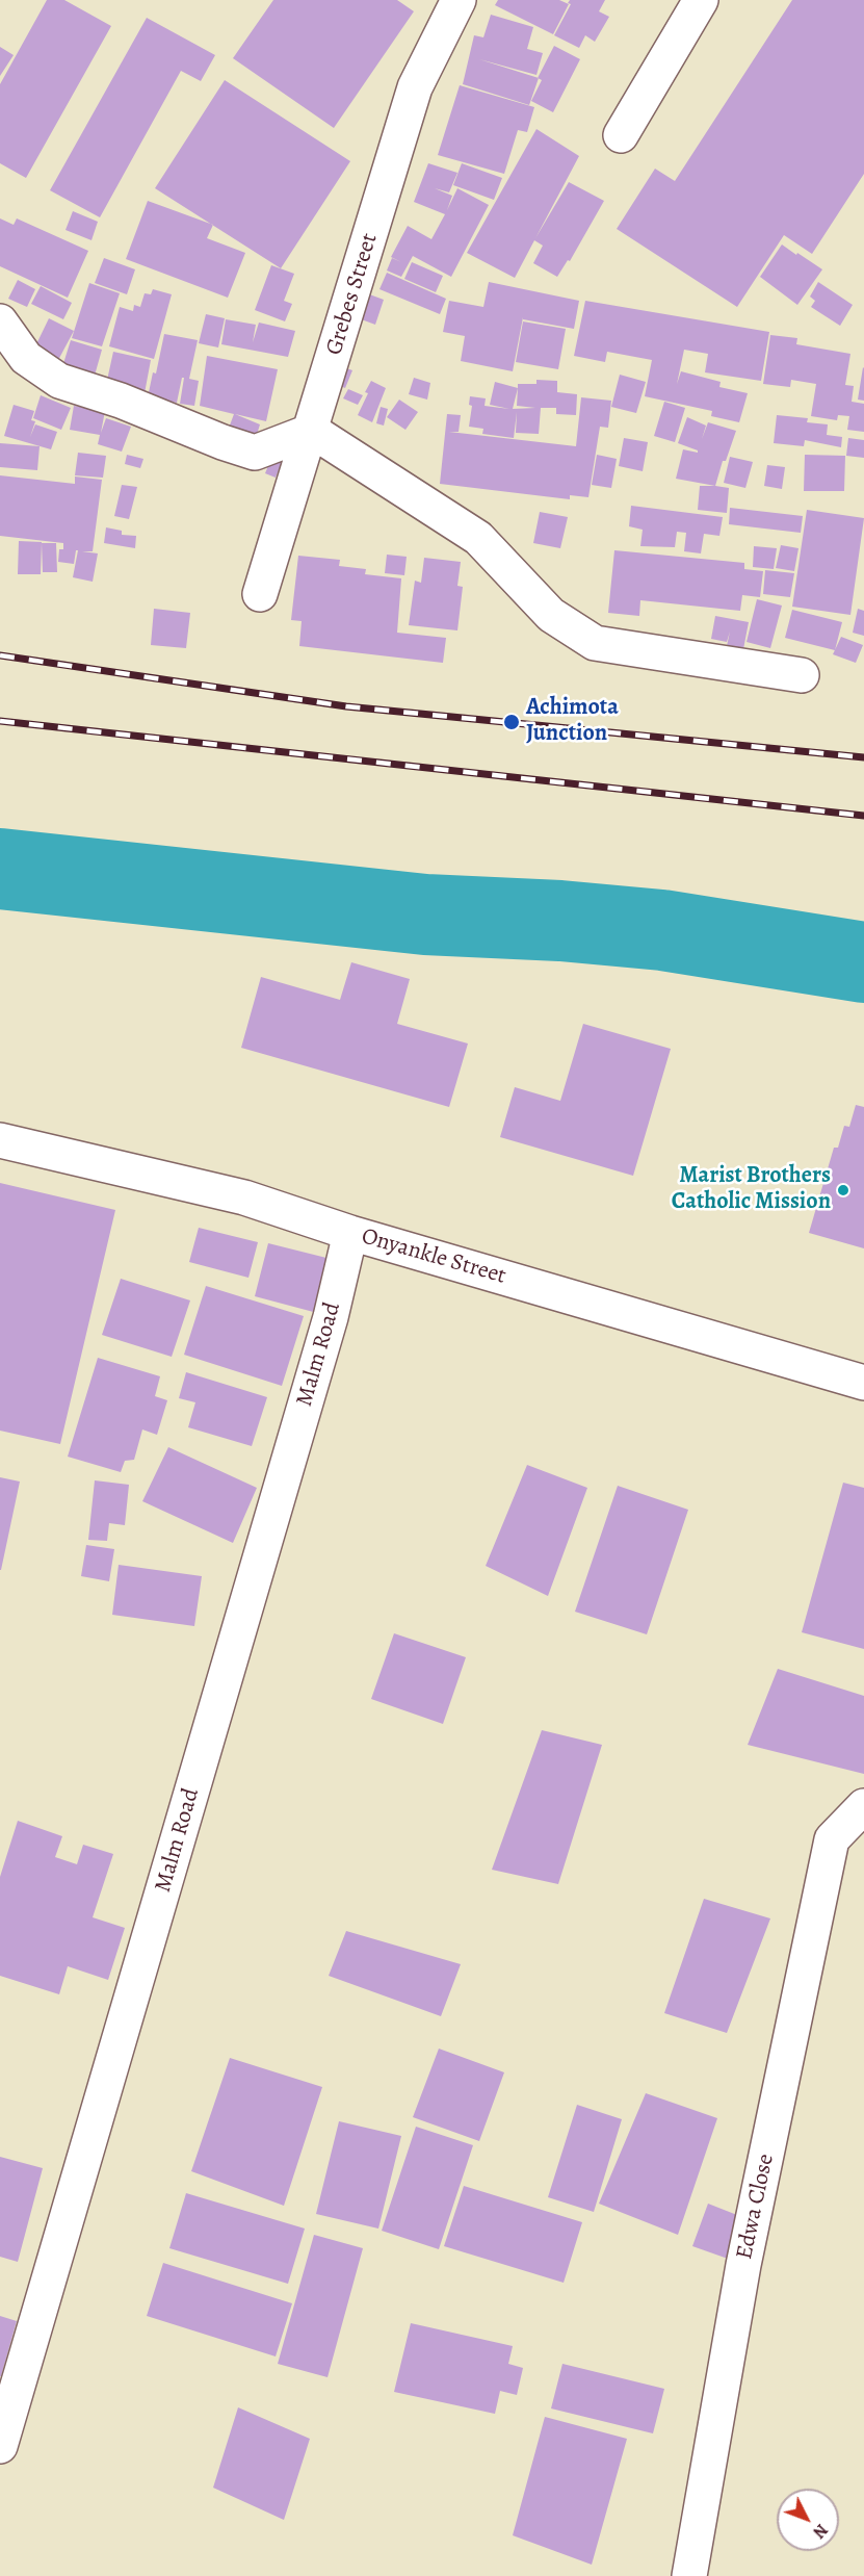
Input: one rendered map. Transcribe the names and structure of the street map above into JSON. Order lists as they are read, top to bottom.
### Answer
{
  "streets": {
    "street": [
      "Grebes Street",
      "Onyankle Street",
      "Malm Road",
      "Edwa Close"
    ]
  },
  "crossings": [
    ["Onyankle Street", "Malm Road"]
  ],
  "places": ["Achimota Junction", "Marist Brothers Catholic Mission"],
  "north": "bottom right"
}
